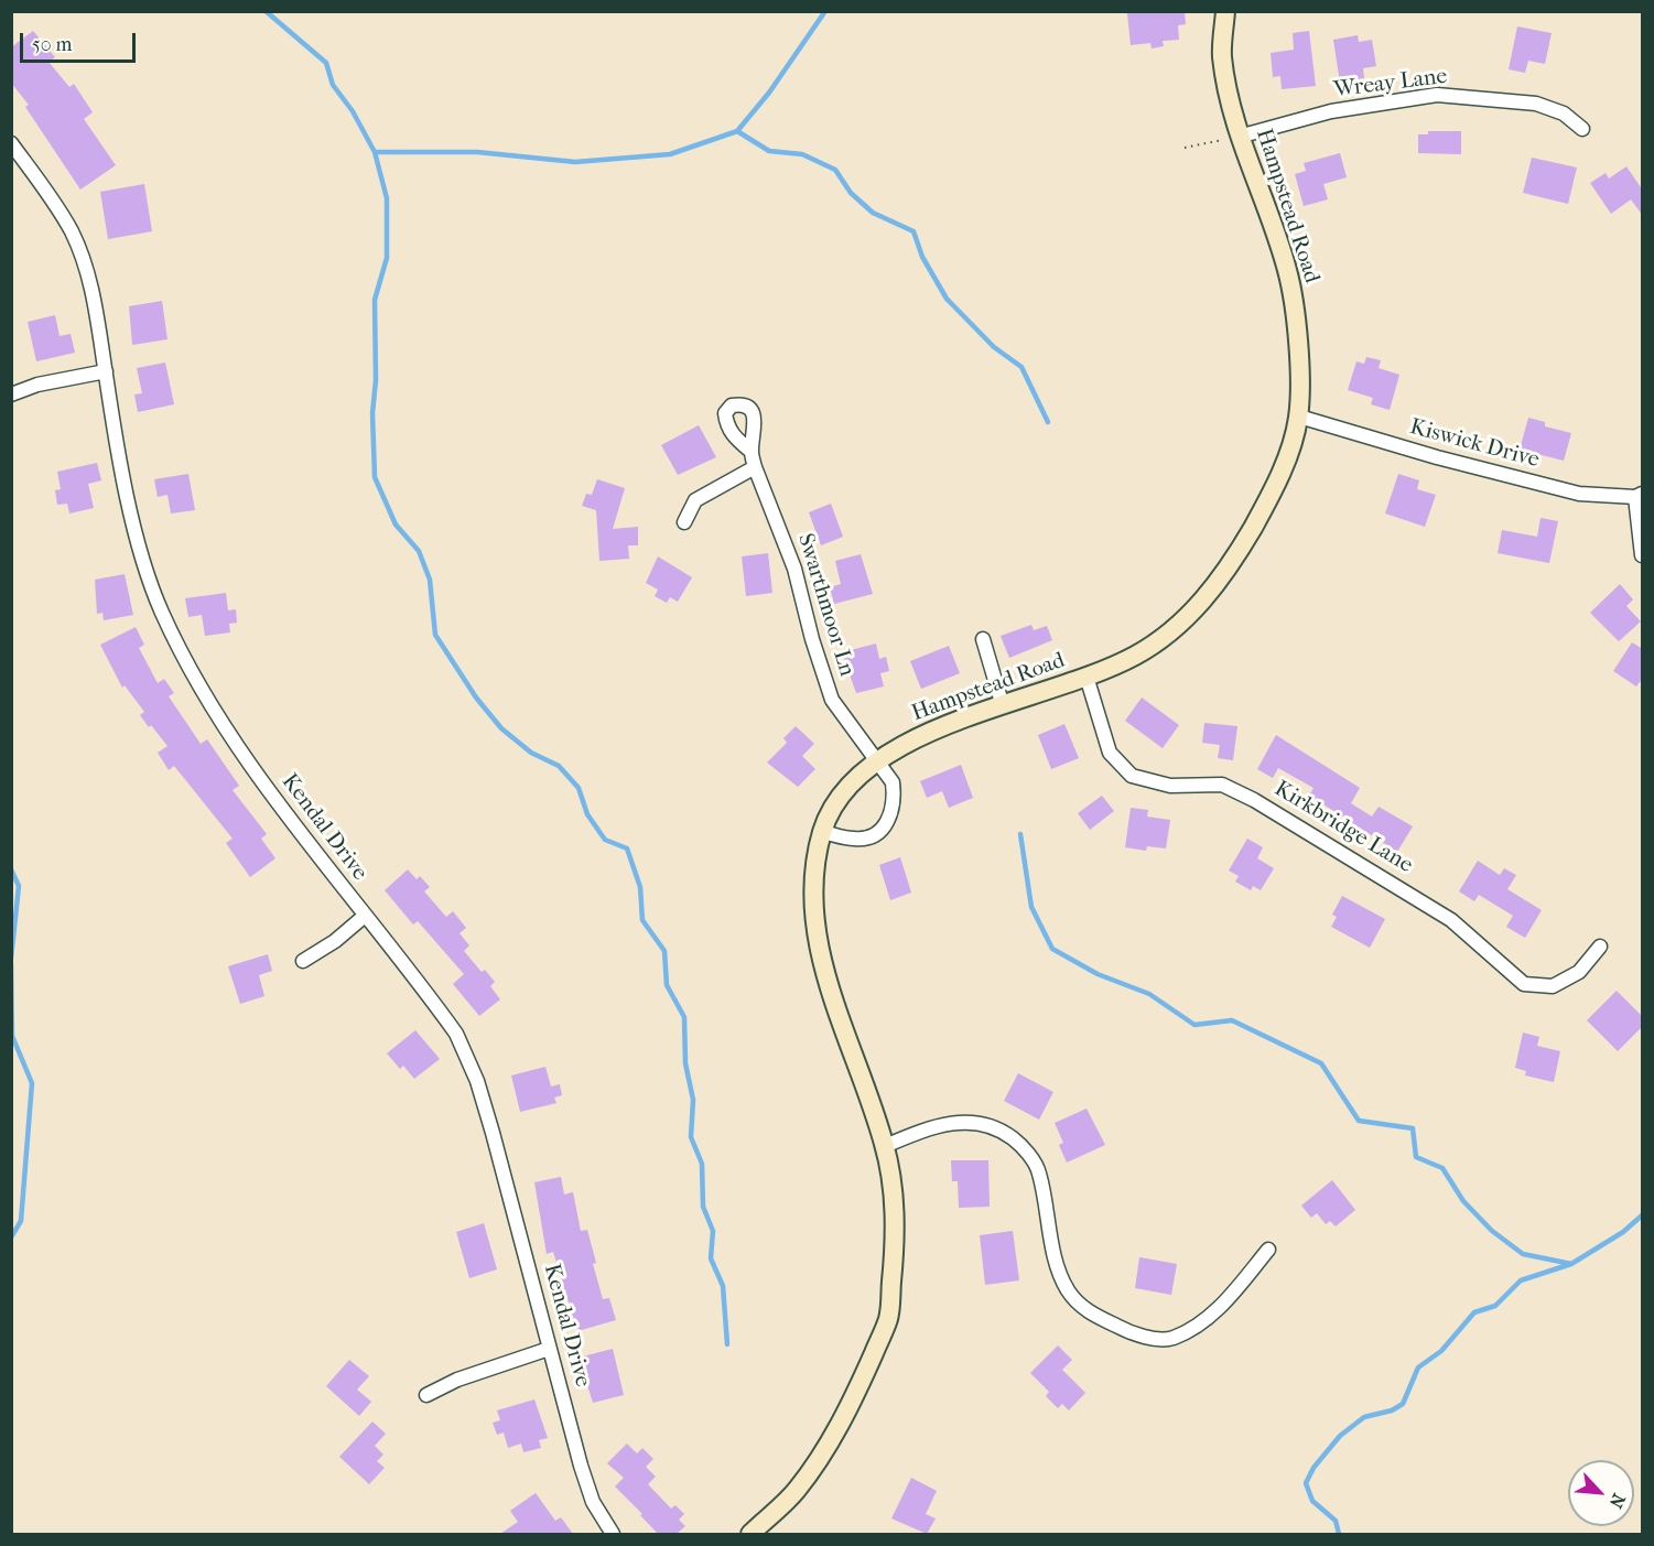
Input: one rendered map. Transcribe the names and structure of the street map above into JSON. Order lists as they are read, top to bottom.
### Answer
{
  "streets": {
    "street": [
      "Wreay Lane",
      "Hampstead Road",
      "Kiswick Drive",
      "Swarthmoor Ln",
      "Kendal Drive",
      "Kirkbridge Lane"
    ]
  },
  "crossings": [
    ["Wreay Lane", "Hampstead Road"],
    ["Hampstead Road", "Kiswick Drive"],
    ["Hampstead Road", "Swarthmoor Ln"],
    ["Hampstead Road", "Kirkbridge Lane"]
  ],
  "scale_bar": "50 m",
  "north": "bottom right"
}
